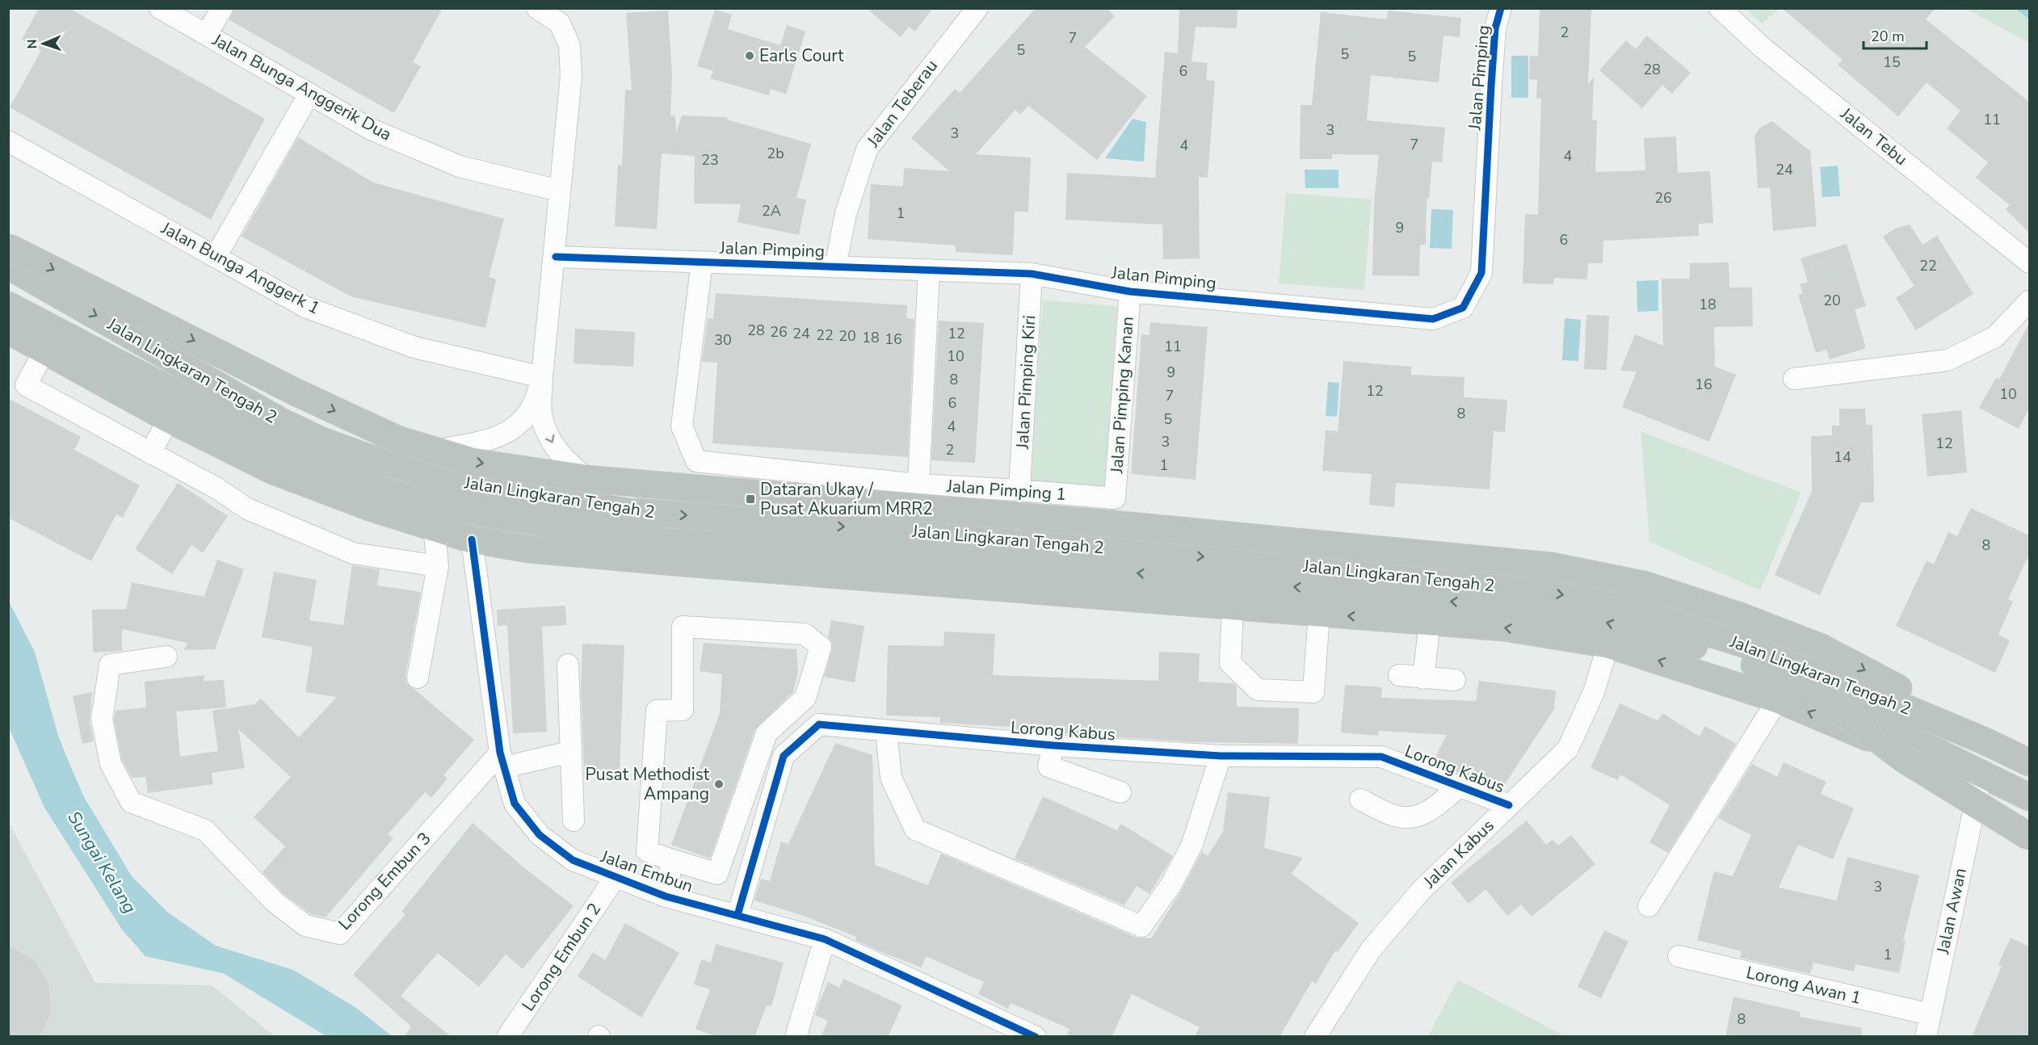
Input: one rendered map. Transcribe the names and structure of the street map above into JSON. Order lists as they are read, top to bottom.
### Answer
{
  "streets": {
    "highway": ["Jalan Lingkaran Tengah 2"],
    "street": [
      "Jalan Pimping",
      "Jalan Bunga Anggerik Dua",
      "Jalan Teberau",
      "Jalan Tebu",
      "Jalan Bunga Anggerk 1",
      "Jalan Pimping Kiri",
      "Jalan Pimping Kanan",
      "Jalan Pimping 1",
      "Lorong Kabus",
      "Jalan Kabus",
      "Jalan Embun",
      "Lorong Embun 3",
      "Jalan Awan",
      "Lorong Embun 2",
      "Lorong Awan 1"
    ]
  },
  "crossings": [
    ["Jalan Pimping", "Jalan Teberau"],
    ["Jalan Pimping", "Jalan Pimping Kiri"],
    ["Jalan Pimping", "Jalan Pimping Kanan"],
    ["Jalan Pimping", "Jalan Pimping 1"],
    ["Jalan Pimping Kiri", "Jalan Pimping 1"],
    ["Jalan Pimping Kanan", "Jalan Pimping 1"],
    ["Lorong Kabus", "Jalan Kabus"],
    ["Lorong Kabus", "Jalan Embun"],
    ["Jalan Embun", "Lorong Embun 3"],
    ["Jalan Embun", "Lorong Embun 2"],
    ["Jalan Awan", "Lorong Awan 1"]
  ],
  "water": ["Sungai Kelang"],
  "places": {
    "other": ["Earls Court", "Pusat Methodist Ampang"],
    "transit": ["Dataran Ukay / Pusat Akuarium MRR2"]
  },
  "house_numbers": [
    "2",
    "7",
    "5",
    "5",
    "5",
    "15",
    "28",
    "6",
    "11",
    "3",
    "3",
    "7",
    "4",
    "2b",
    "4",
    "23",
    "24",
    "26",
    "2A",
    "1",
    "9",
    "6",
    "22",
    "20",
    "18",
    "28",
    "26",
    "24",
    "12",
    "22",
    "20",
    "18",
    "16",
    "30",
    "11",
    "10",
    "9",
    "8",
    "16",
    "12",
    "10",
    "7",
    "6",
    "8",
    "5",
    "4",
    "3",
    "12",
    "2",
    "14",
    "1",
    "8",
    "3",
    "1",
    "8"
  ],
  "scale_bar": "20 m",
  "north": "left"
}
